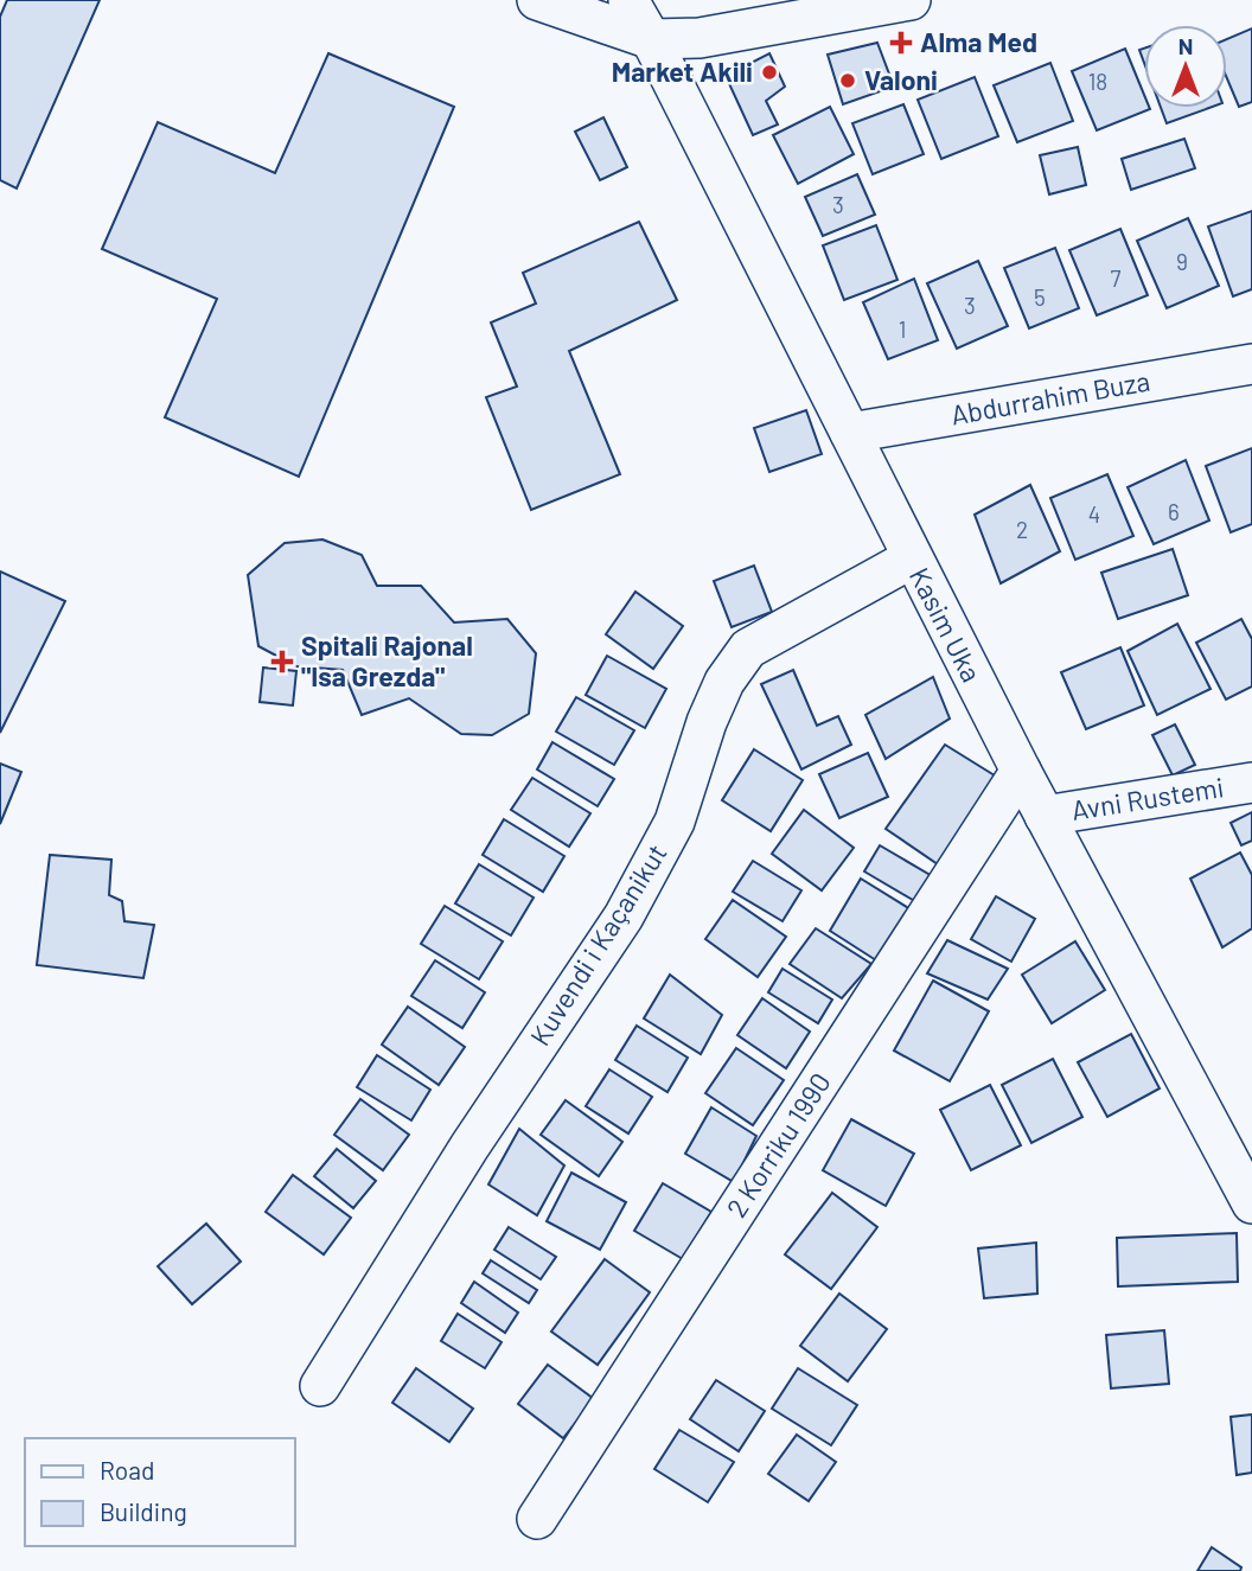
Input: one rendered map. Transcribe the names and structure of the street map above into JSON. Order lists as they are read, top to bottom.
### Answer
{
  "streets": {
    "street": [
      "Abdurrahim Buza",
      "Kasim Uka",
      "Avni Rustemi",
      "Kuvendi i Kaçanikut",
      "2 Korriku 1990"
    ]
  },
  "crossings": [
    ["Abdurrahim Buza", "Kasim Uka"],
    ["Kasim Uka", "Avni Rustemi"],
    ["Kasim Uka", "Kuvendi i Kaçanikut"],
    ["Kasim Uka", "2 Korriku 1990"]
  ],
  "places": {
    "health": ["Alma Med", "Spitali Rajonal \"Isa Grezda\""],
    "other": ["Market Akili", "Valoni"]
  },
  "house_numbers": [
    "18",
    "3",
    "9",
    "7",
    "5",
    "3",
    "1",
    "6",
    "4",
    "2"
  ],
  "legend": ["Road", "Building"],
  "north": "top"
}
